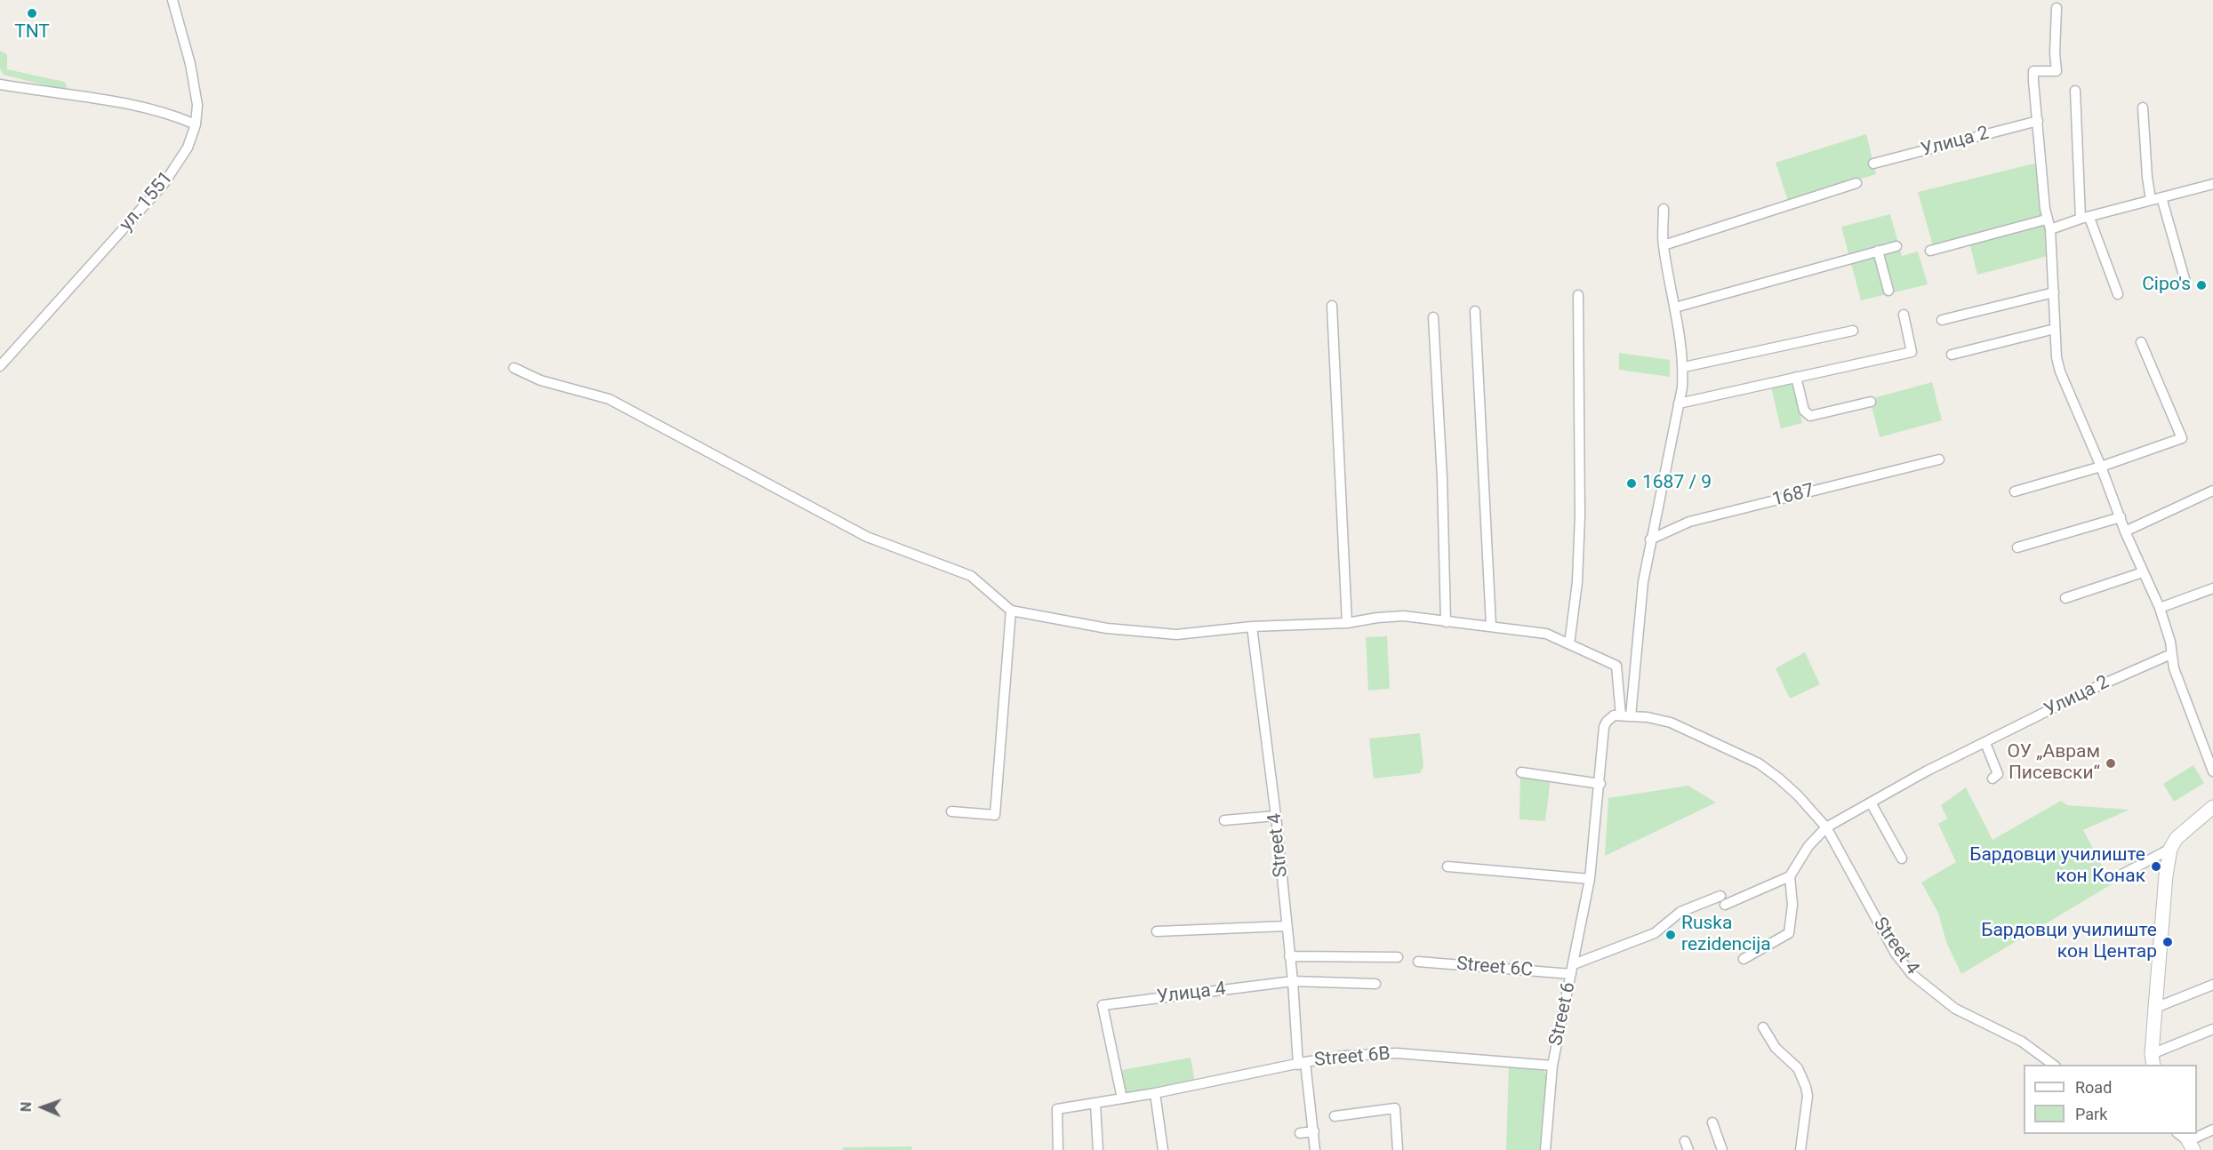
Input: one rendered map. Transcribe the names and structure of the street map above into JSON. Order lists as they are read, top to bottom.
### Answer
{
  "streets": {
    "street": [
      "Улица 2",
      "ул. 1551",
      "1687",
      "Street 4",
      "Street 6C",
      "Улица 4",
      "Street 6",
      "Street 6B"
    ]
  },
  "crossings": [
    ["Улица 2", "Street 4"],
    ["Street 4", "Улица 4"],
    ["Street 4", "Street 6"],
    ["Street 4", "Street 6B"],
    ["Street 6C", "Street 6"],
    ["Улица 4", "Street 6B"],
    ["Street 6", "Street 6B"]
  ],
  "places": [
    "TNT",
    "Cipo's",
    "1687 / 9",
    "ОУ „Аврам Писевски“",
    "Бардовци училиште кон Конак",
    "Ruska rezidencija",
    "Бардовци училиште кон Центар"
  ],
  "legend": ["Road", "Park"],
  "north": "left"
}
